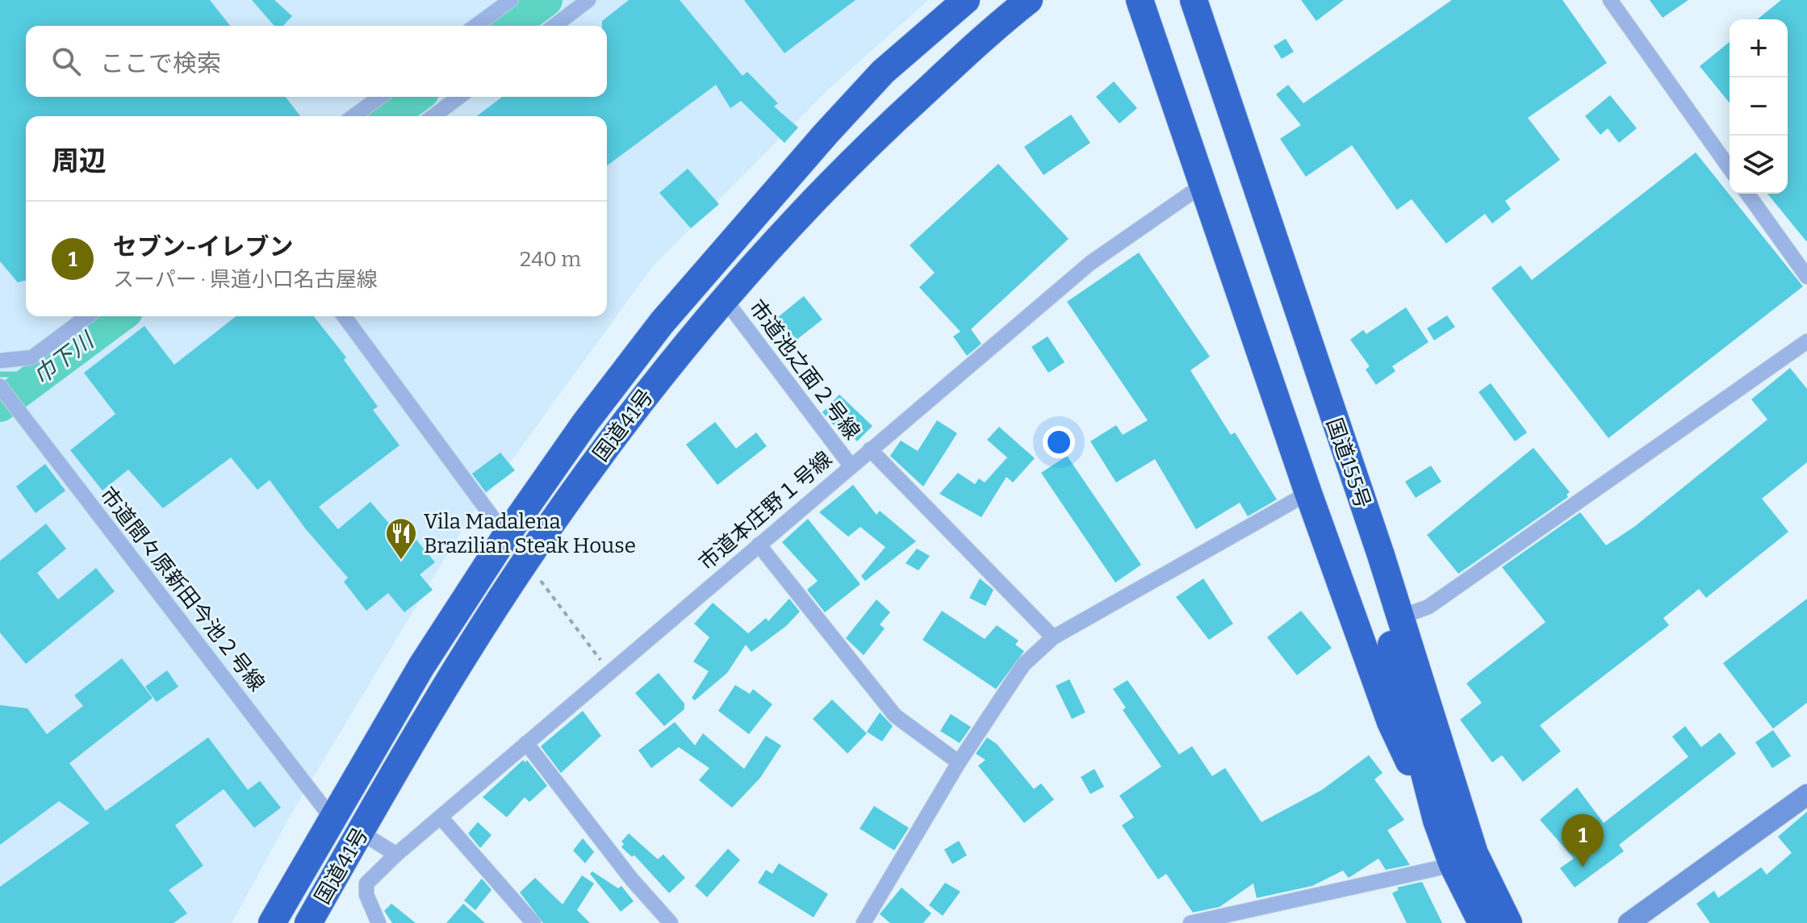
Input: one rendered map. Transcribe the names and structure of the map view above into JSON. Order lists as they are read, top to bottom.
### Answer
{
  "streets": {
    "highway": ["国道41号", "国道155号"],
    "street": ["市道池之面２号線", "市道本庄野１号線", "市道間々原新田今池２号線"]
  },
  "crossings": [
    ["市道池之面２号線", "国道41号"],
    ["市道池之面２号線", "市道本庄野１号線"],
    ["国道41号", "市道間々原新田今池２号線"]
  ],
  "water": ["巾下川"],
  "places": {
    "restaurant": ["Vila Madalena Brazilian Steak House"]
  },
  "page": {
    "map_buttons": ["+", "−"],
    "search": "ここで検索",
    "heading": "周辺",
    "list": [
      {
        "mark": "1",
        "name": "セブン-イレブン",
        "note": "スーパー · 県道小口名古屋線",
        "value": "240 m"
      }
    ],
    "pins": "1"
  }
}
